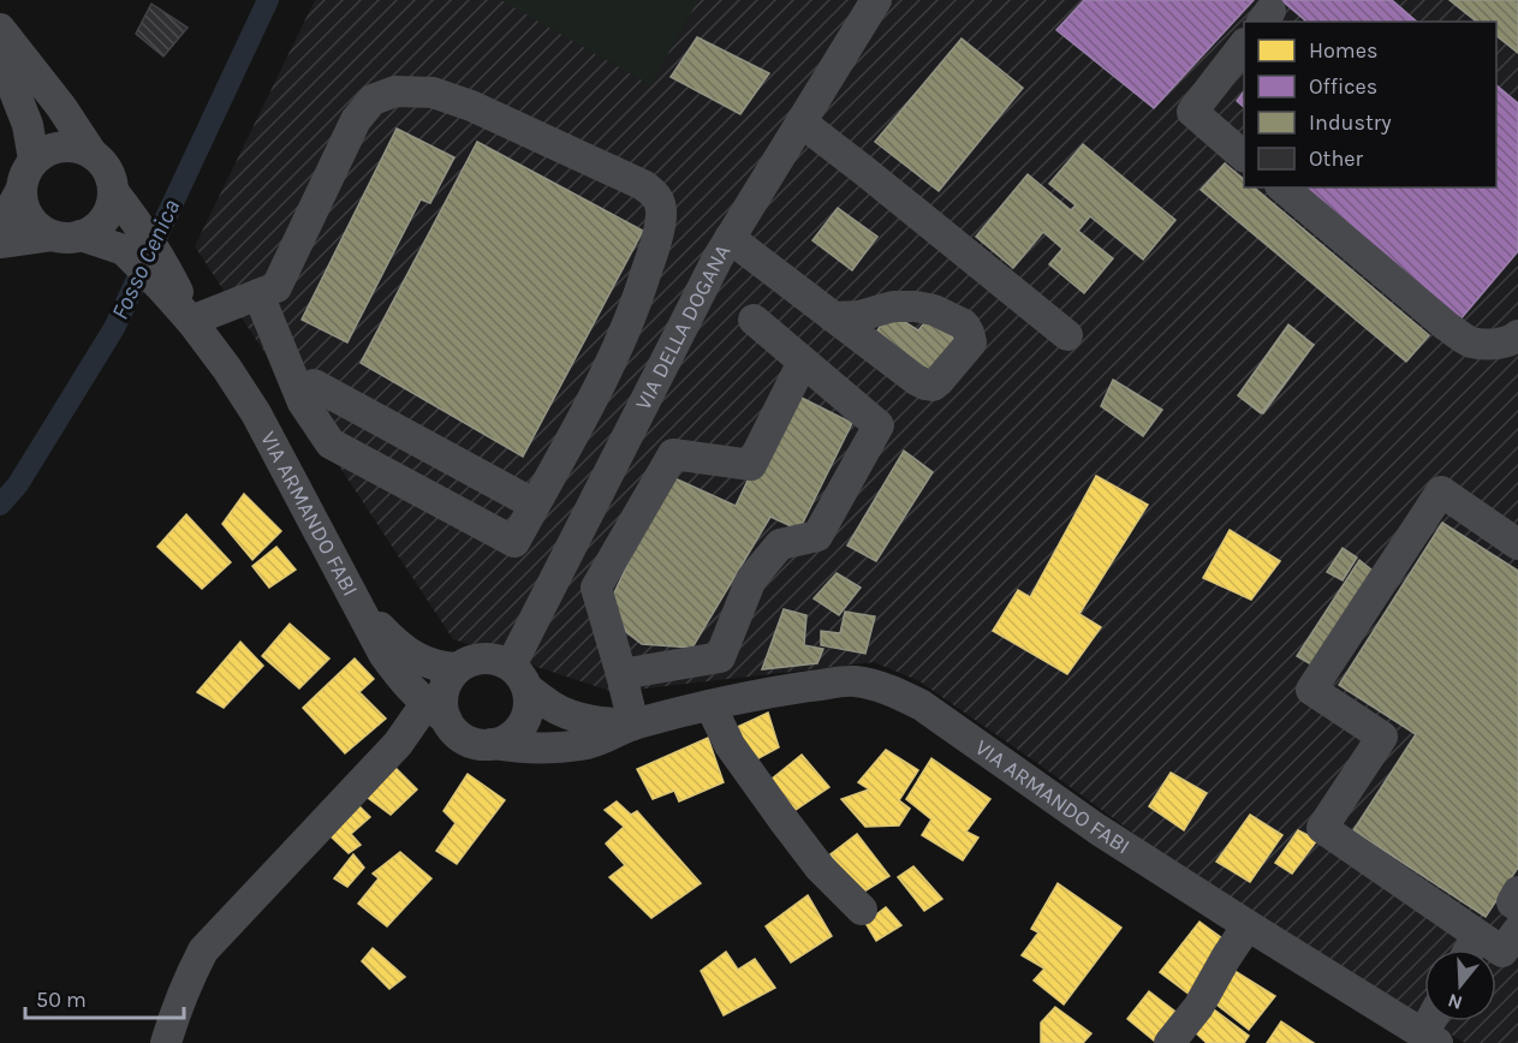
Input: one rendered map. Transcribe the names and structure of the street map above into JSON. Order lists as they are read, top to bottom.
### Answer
{
  "streets": {
    "street": ["VIA DELLA DOGANA", "VIA ARMANDO FABI"]
  },
  "crossings": [
    ["VIA DELLA DOGANA", "VIA ARMANDO FABI"]
  ],
  "water": ["Fosso Cenica"],
  "legend": [
    "Homes",
    "Offices",
    "Industry",
    "Other"
  ],
  "scale_bar": "50 m",
  "north": "bottom"
}
